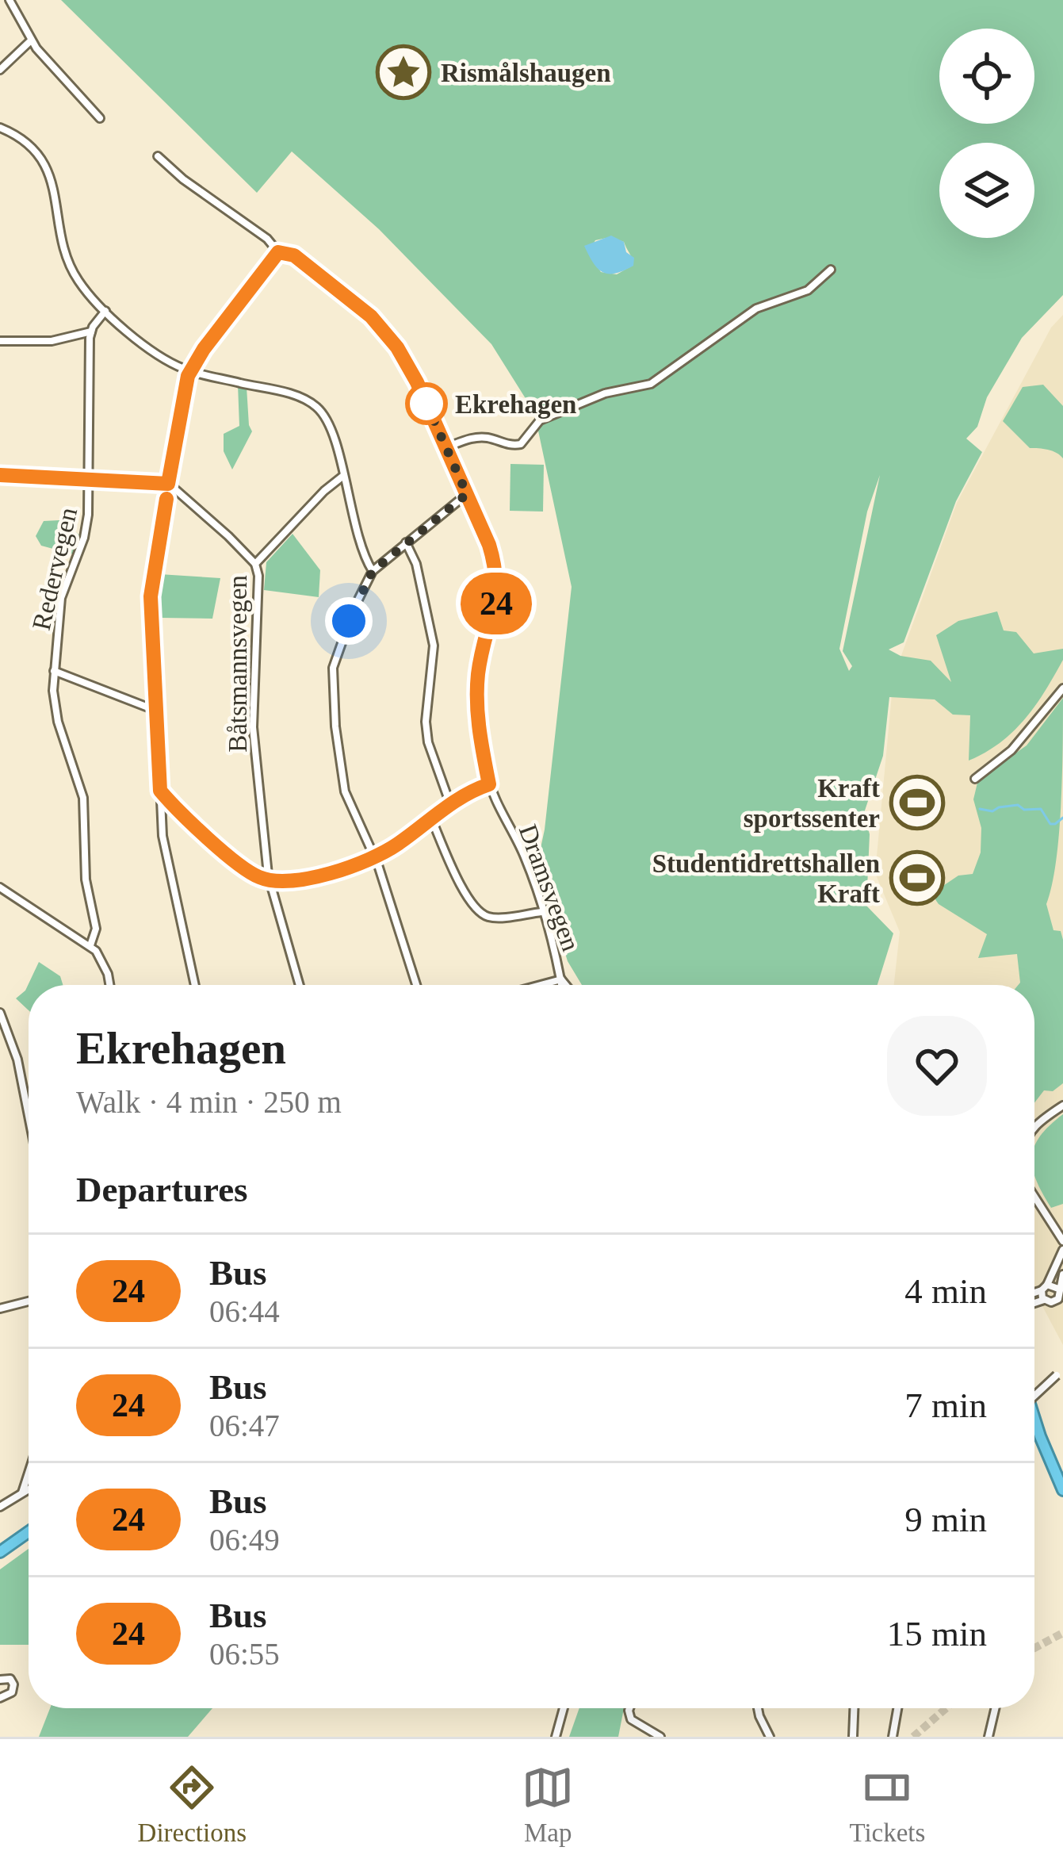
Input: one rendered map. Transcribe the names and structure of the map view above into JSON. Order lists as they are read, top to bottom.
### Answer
{
  "streets": {
    "street": ["Redervegen", "Båtsmannsvegen", "Dramsvegen"]
  },
  "places": {
    "place": ["Rismålshaugen"],
    "other": ["Ekrehagen"],
    "sports": ["Kraft sportssenter", "Studentidrettshallen Kraft"]
  },
  "lines": ["bus line 24"],
  "page": {
    "on_map": "24",
    "heading": [
      ["Ekrehagen", "Walk · 4 min · 250 m"],
      "Departures"
    ],
    "list": [
      {
        "mark": "24",
        "name": "Bus",
        "note": "06:44",
        "value": "4 min"
      },
      {
        "mark": "24",
        "name": "Bus",
        "note": "06:47",
        "value": "7 min"
      },
      {
        "mark": "24",
        "name": "Bus",
        "note": "06:49",
        "value": "9 min"
      },
      {
        "mark": "24",
        "name": "Bus",
        "note": "06:55",
        "value": "15 min"
      }
    ],
    "tabs": ["Directions", "Map", "Tickets"]
  }
}
